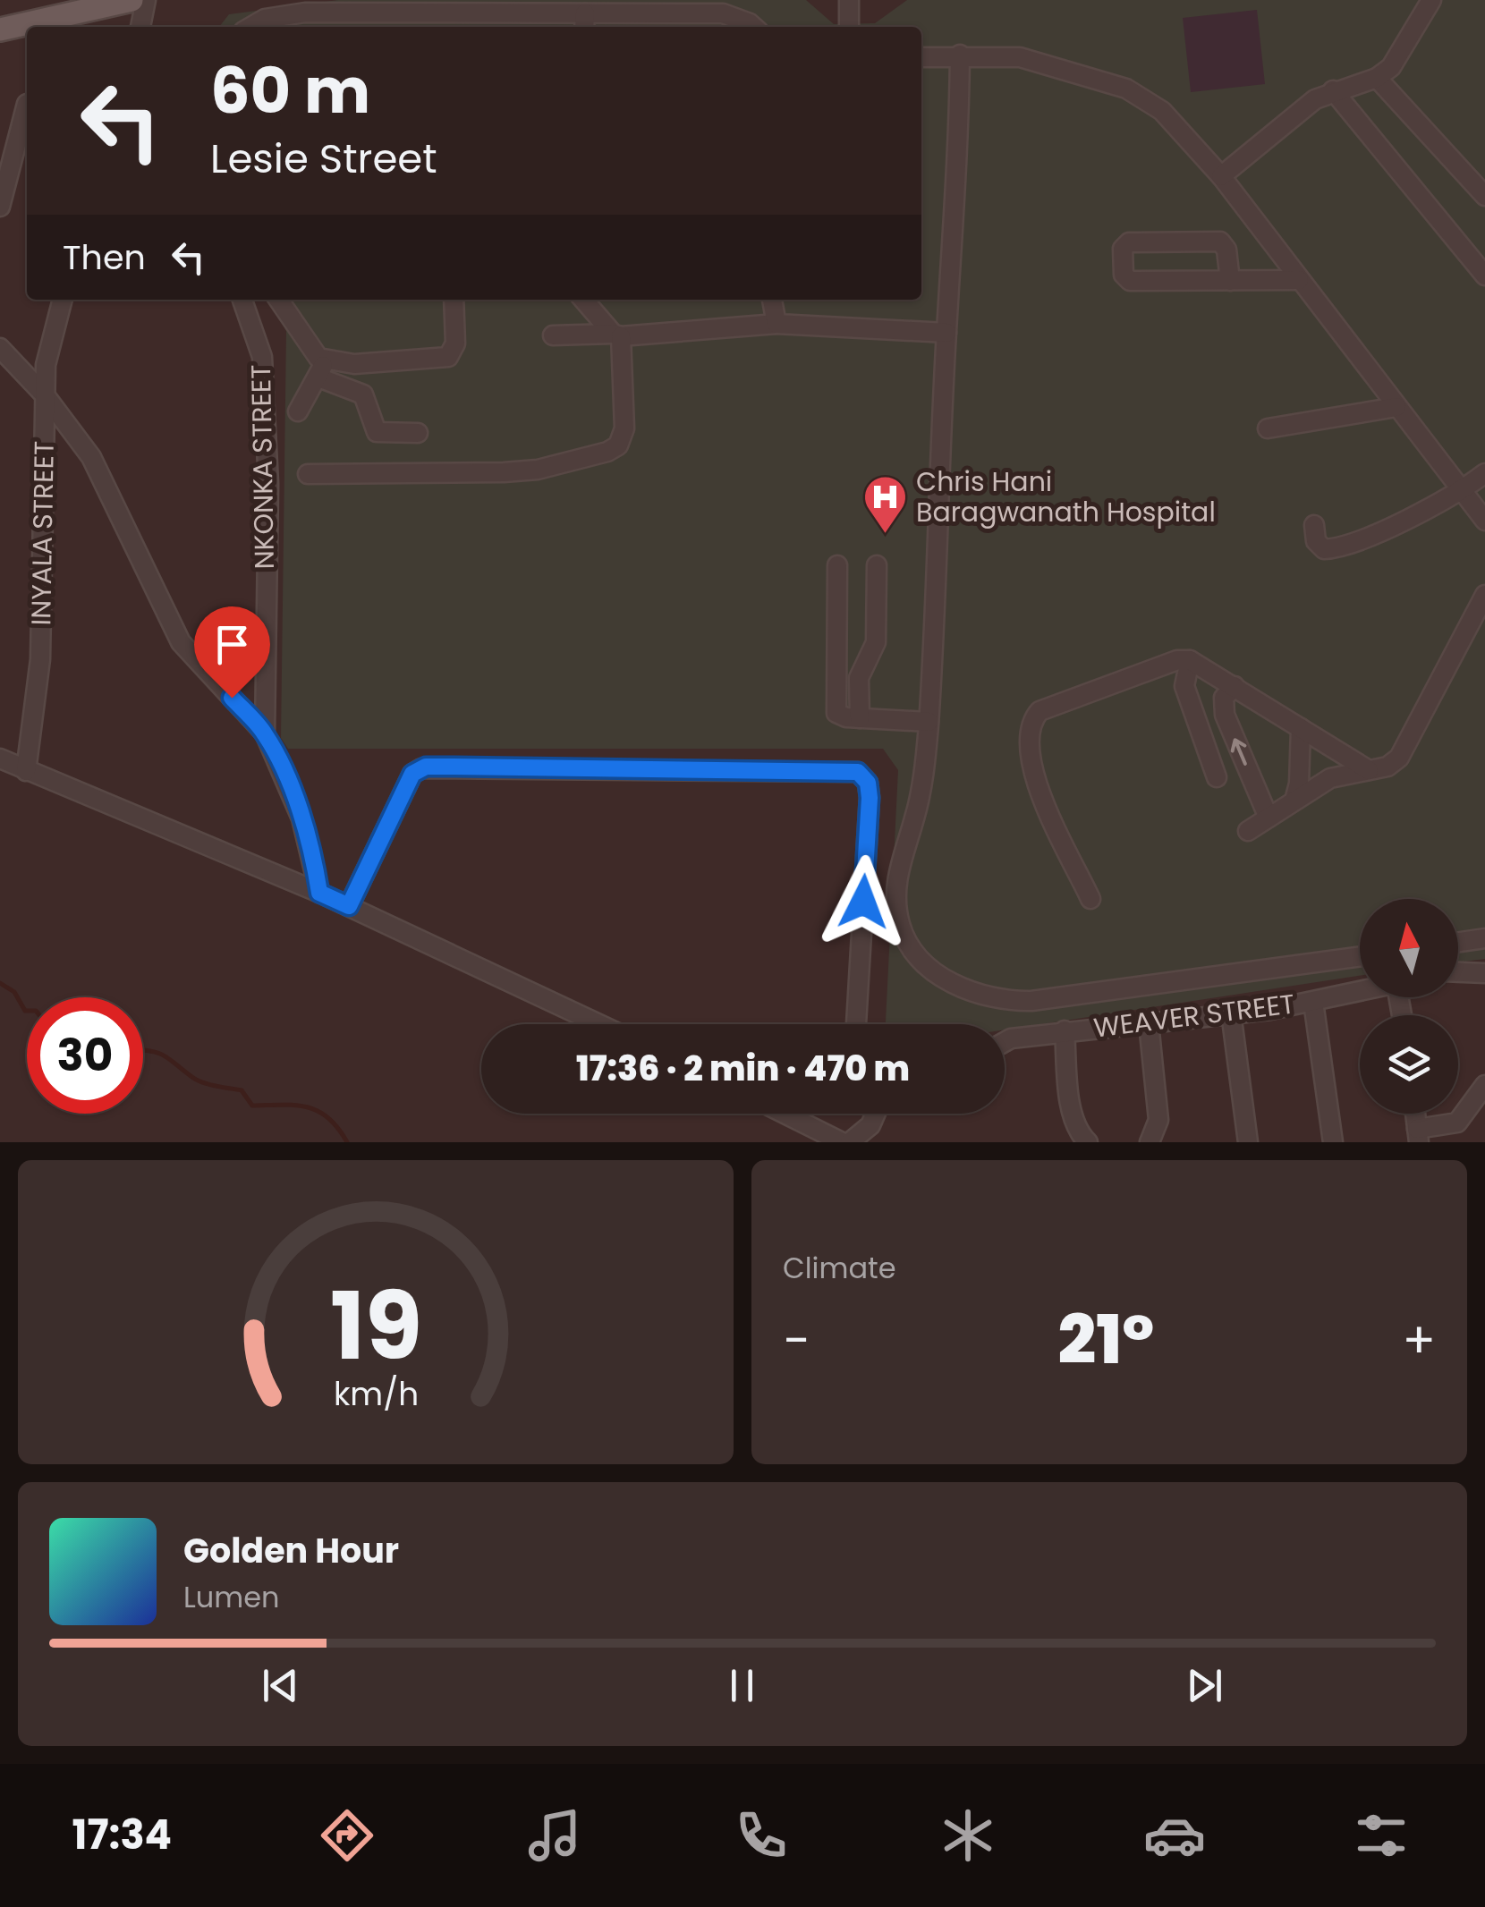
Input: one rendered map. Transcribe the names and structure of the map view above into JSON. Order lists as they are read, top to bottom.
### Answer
{
  "streets": {
    "street": ["NKONKA STREET", "INYALA STREET", "WEAVER STREET"]
  },
  "places": {
    "hospital": ["Chris Hani Baragwanath Hospital"]
  },
  "north": "top",
  "page": {
    "turn": ["60 m", "Lesie Street"],
    "then": "Then",
    "limit": "30",
    "trip": "17:36 · 2 min · 470 m",
    "tile": "Climate",
    "heat": ["−", "21°", "+"],
    "song": ["Golden Hour", "Lumen"],
    "tabs": "17:34",
    "gauge": ["19", "km/h"]
  }
}
